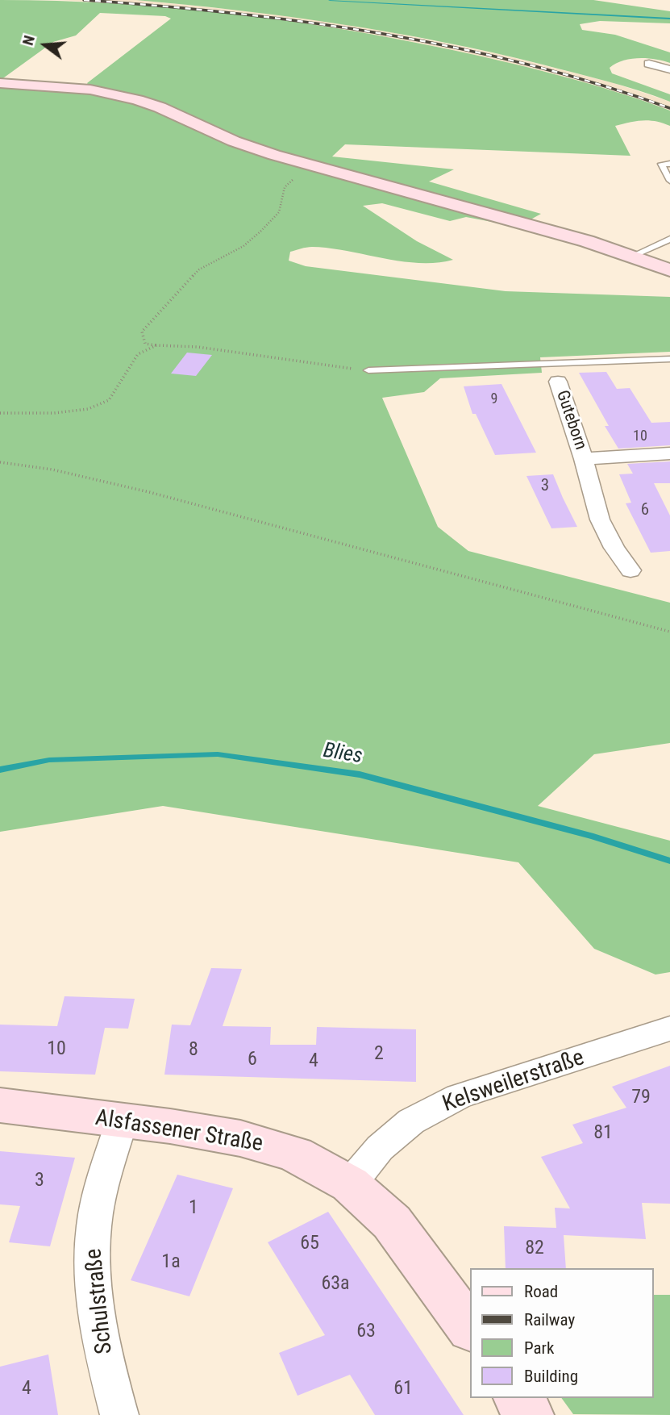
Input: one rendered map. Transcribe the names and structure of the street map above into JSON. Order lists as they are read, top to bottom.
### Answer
{
  "streets": {
    "main road": ["Alsfassener Straße"],
    "street": ["Guteborn", "Kelsweilerstraße", "Schulstraße"]
  },
  "crossings": [
    ["Kelsweilerstraße", "Alsfassener Straße"],
    ["Alsfassener Straße", "Schulstraße"]
  ],
  "water": ["Blies"],
  "house_numbers": [
    "9",
    "10",
    "3",
    "6",
    "10",
    "8",
    "2",
    "6",
    "4",
    "79",
    "81",
    "3",
    "1",
    "65",
    "82",
    "1a",
    "63a",
    "63",
    "4",
    "61"
  ],
  "legend": [
    "Road",
    "Railway",
    "Park",
    "Building"
  ],
  "north": "left"
}
